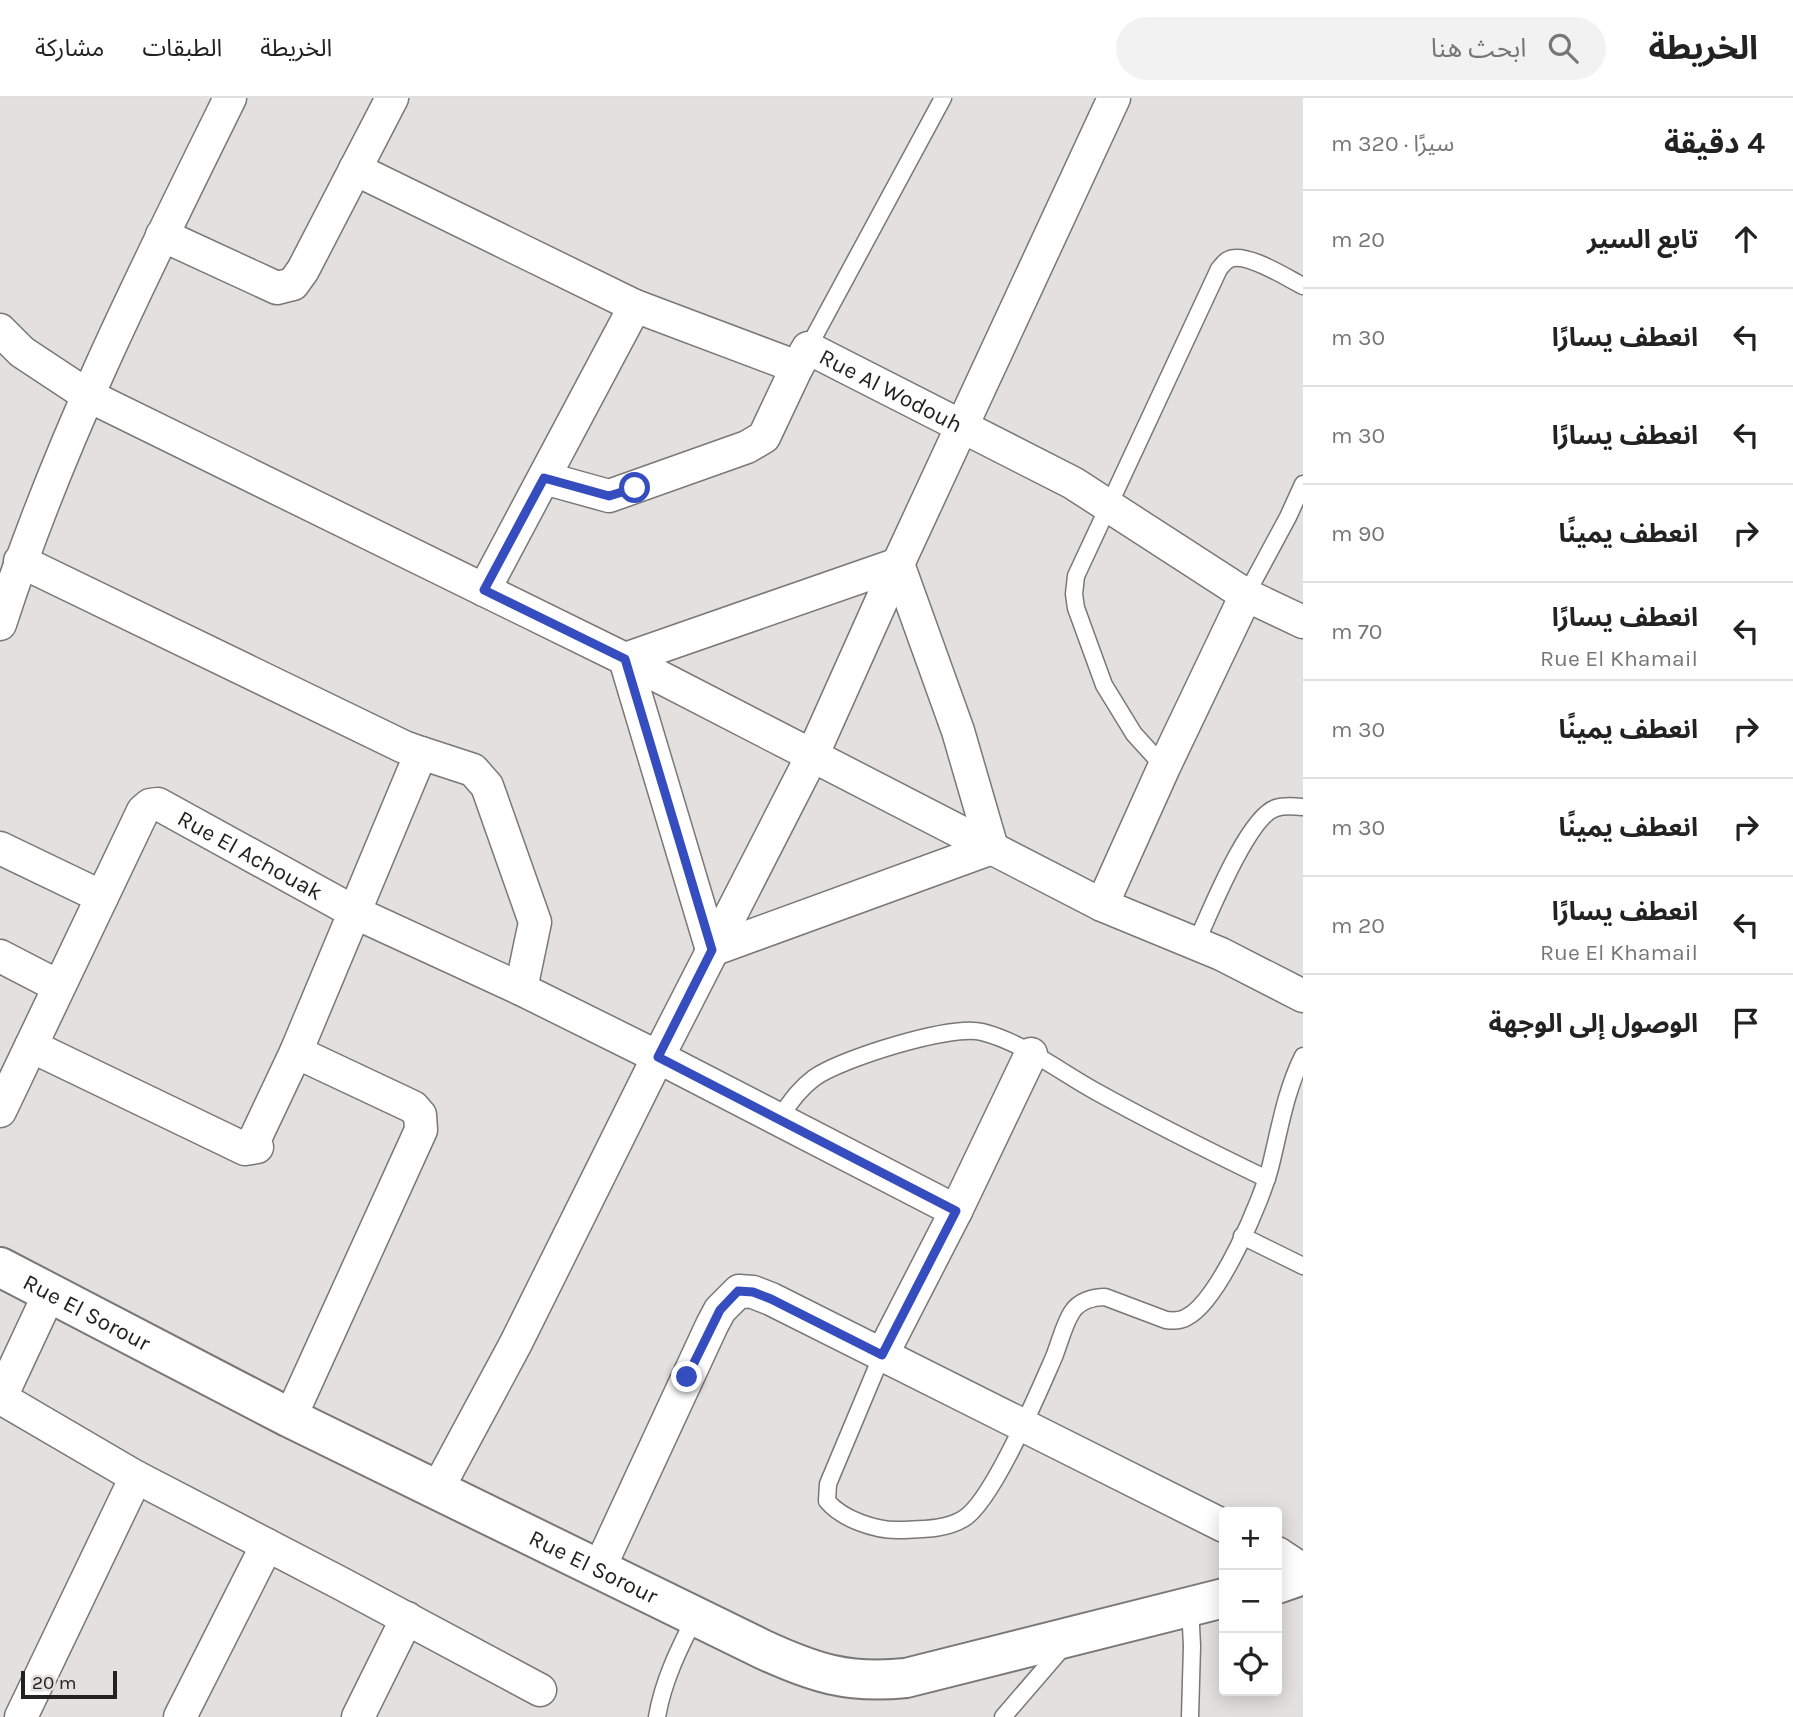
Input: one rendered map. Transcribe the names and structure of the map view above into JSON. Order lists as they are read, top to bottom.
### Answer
{
  "streets": {
    "street": ["Rue Al Wodouh", "Rue El Achouak", "Rue El Sorour"]
  },
  "scale_bar": "20 m",
  "page": {
    "header": "الخريطة",
    "search": "ابحث هنا",
    "nav": ["الخريطة", "الطبقات", "مشاركة"],
    "heading": ["4 دقيقة", "سيرًا · 320 m"],
    "list": [
      ["تابع السير", "20 m"],
      ["انعطف يسارًا", "30 m"],
      ["انعطف يسارًا", "30 m"],
      ["انعطف يمينًا", "90 m"],
      ["انعطف يسارًا", "Rue El Khamail", "70 m"],
      ["انعطف يمينًا", "30 m"],
      ["انعطف يمينًا", "30 m"],
      ["انعطف يسارًا", "Rue El Khamail", "20 m"],
      "الوصول إلى الوجهة"
    ],
    "map_buttons": ["+", "−"],
    "scale": "20 m"
  }
}
